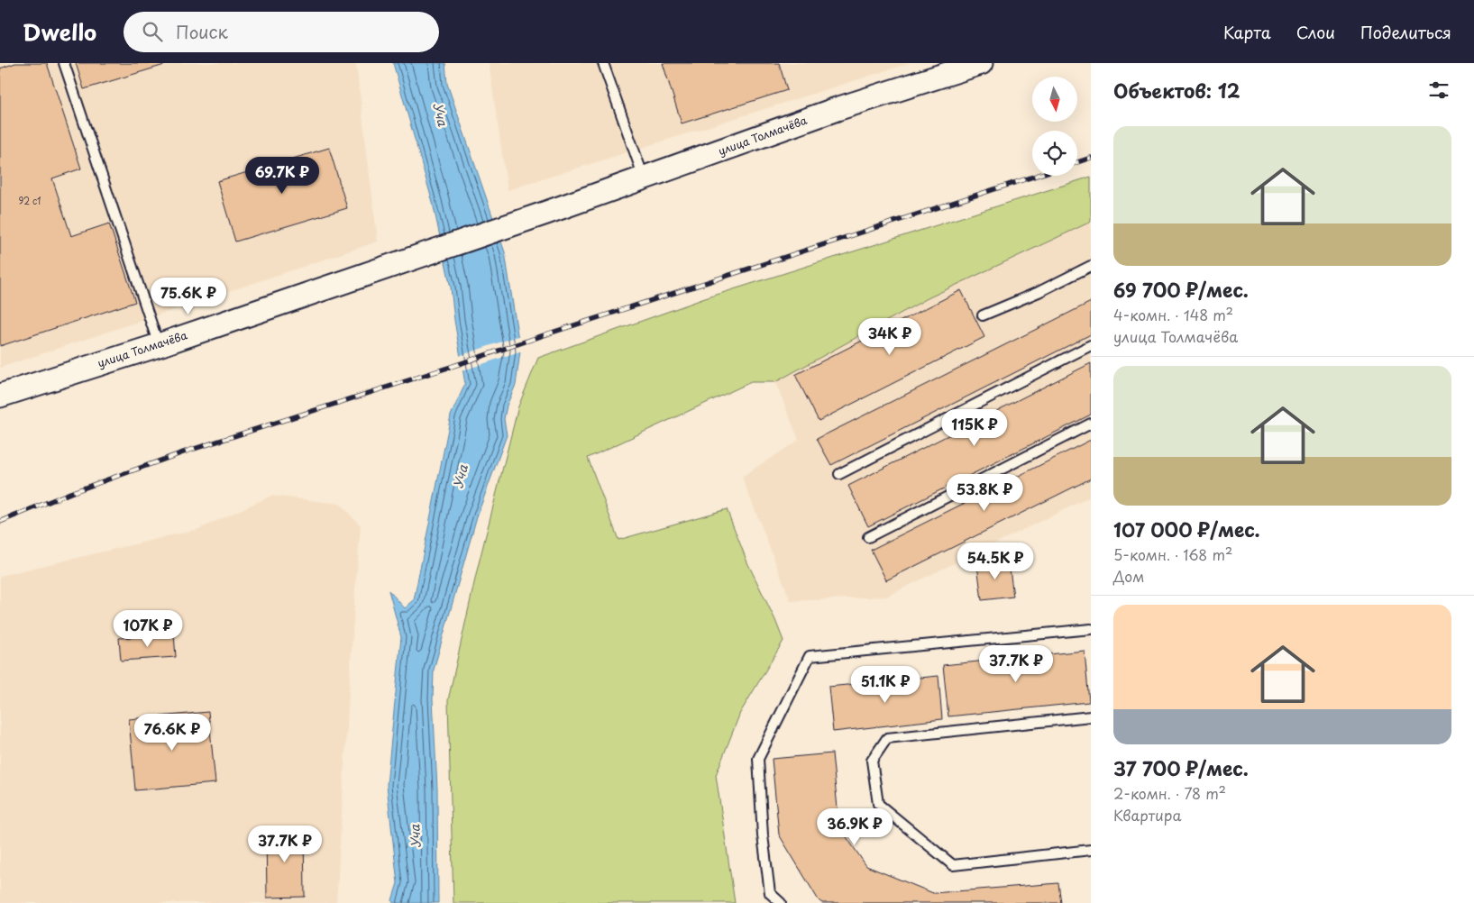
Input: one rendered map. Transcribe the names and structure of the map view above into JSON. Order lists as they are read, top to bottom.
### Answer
{
  "streets": {
    "street": ["улица Толмачёва"]
  },
  "water": ["Уча"],
  "house_numbers": ["92 с1"],
  "north": "bottom",
  "page": {
    "header": "Dwello",
    "search": "Поиск",
    "nav": ["Карта", "Слои", "Поделиться"],
    "heading": "Объектов: 12",
    "list": [
      {
        "name": "69 700 ₽/мес.",
        "note": "4-комн. · 148 m² · улица Толмачёва"
      },
      {
        "name": "107 000 ₽/мес.",
        "note": "5-комн. · 168 m² · Дом"
      },
      {
        "name": "37 700 ₽/мес.",
        "note": "2-комн. · 78 m² · Квартира"
      }
    ],
    "price": [
      "69.7K ₽",
      "75.6K ₽",
      "34K ₽",
      "115K ₽",
      "53.8K ₽",
      "54.5K ₽",
      "107K ₽",
      "37.7K ₽",
      "51.1K ₽",
      "76.6K ₽",
      "36.9K ₽",
      "37.7K ₽"
    ]
  }
}
